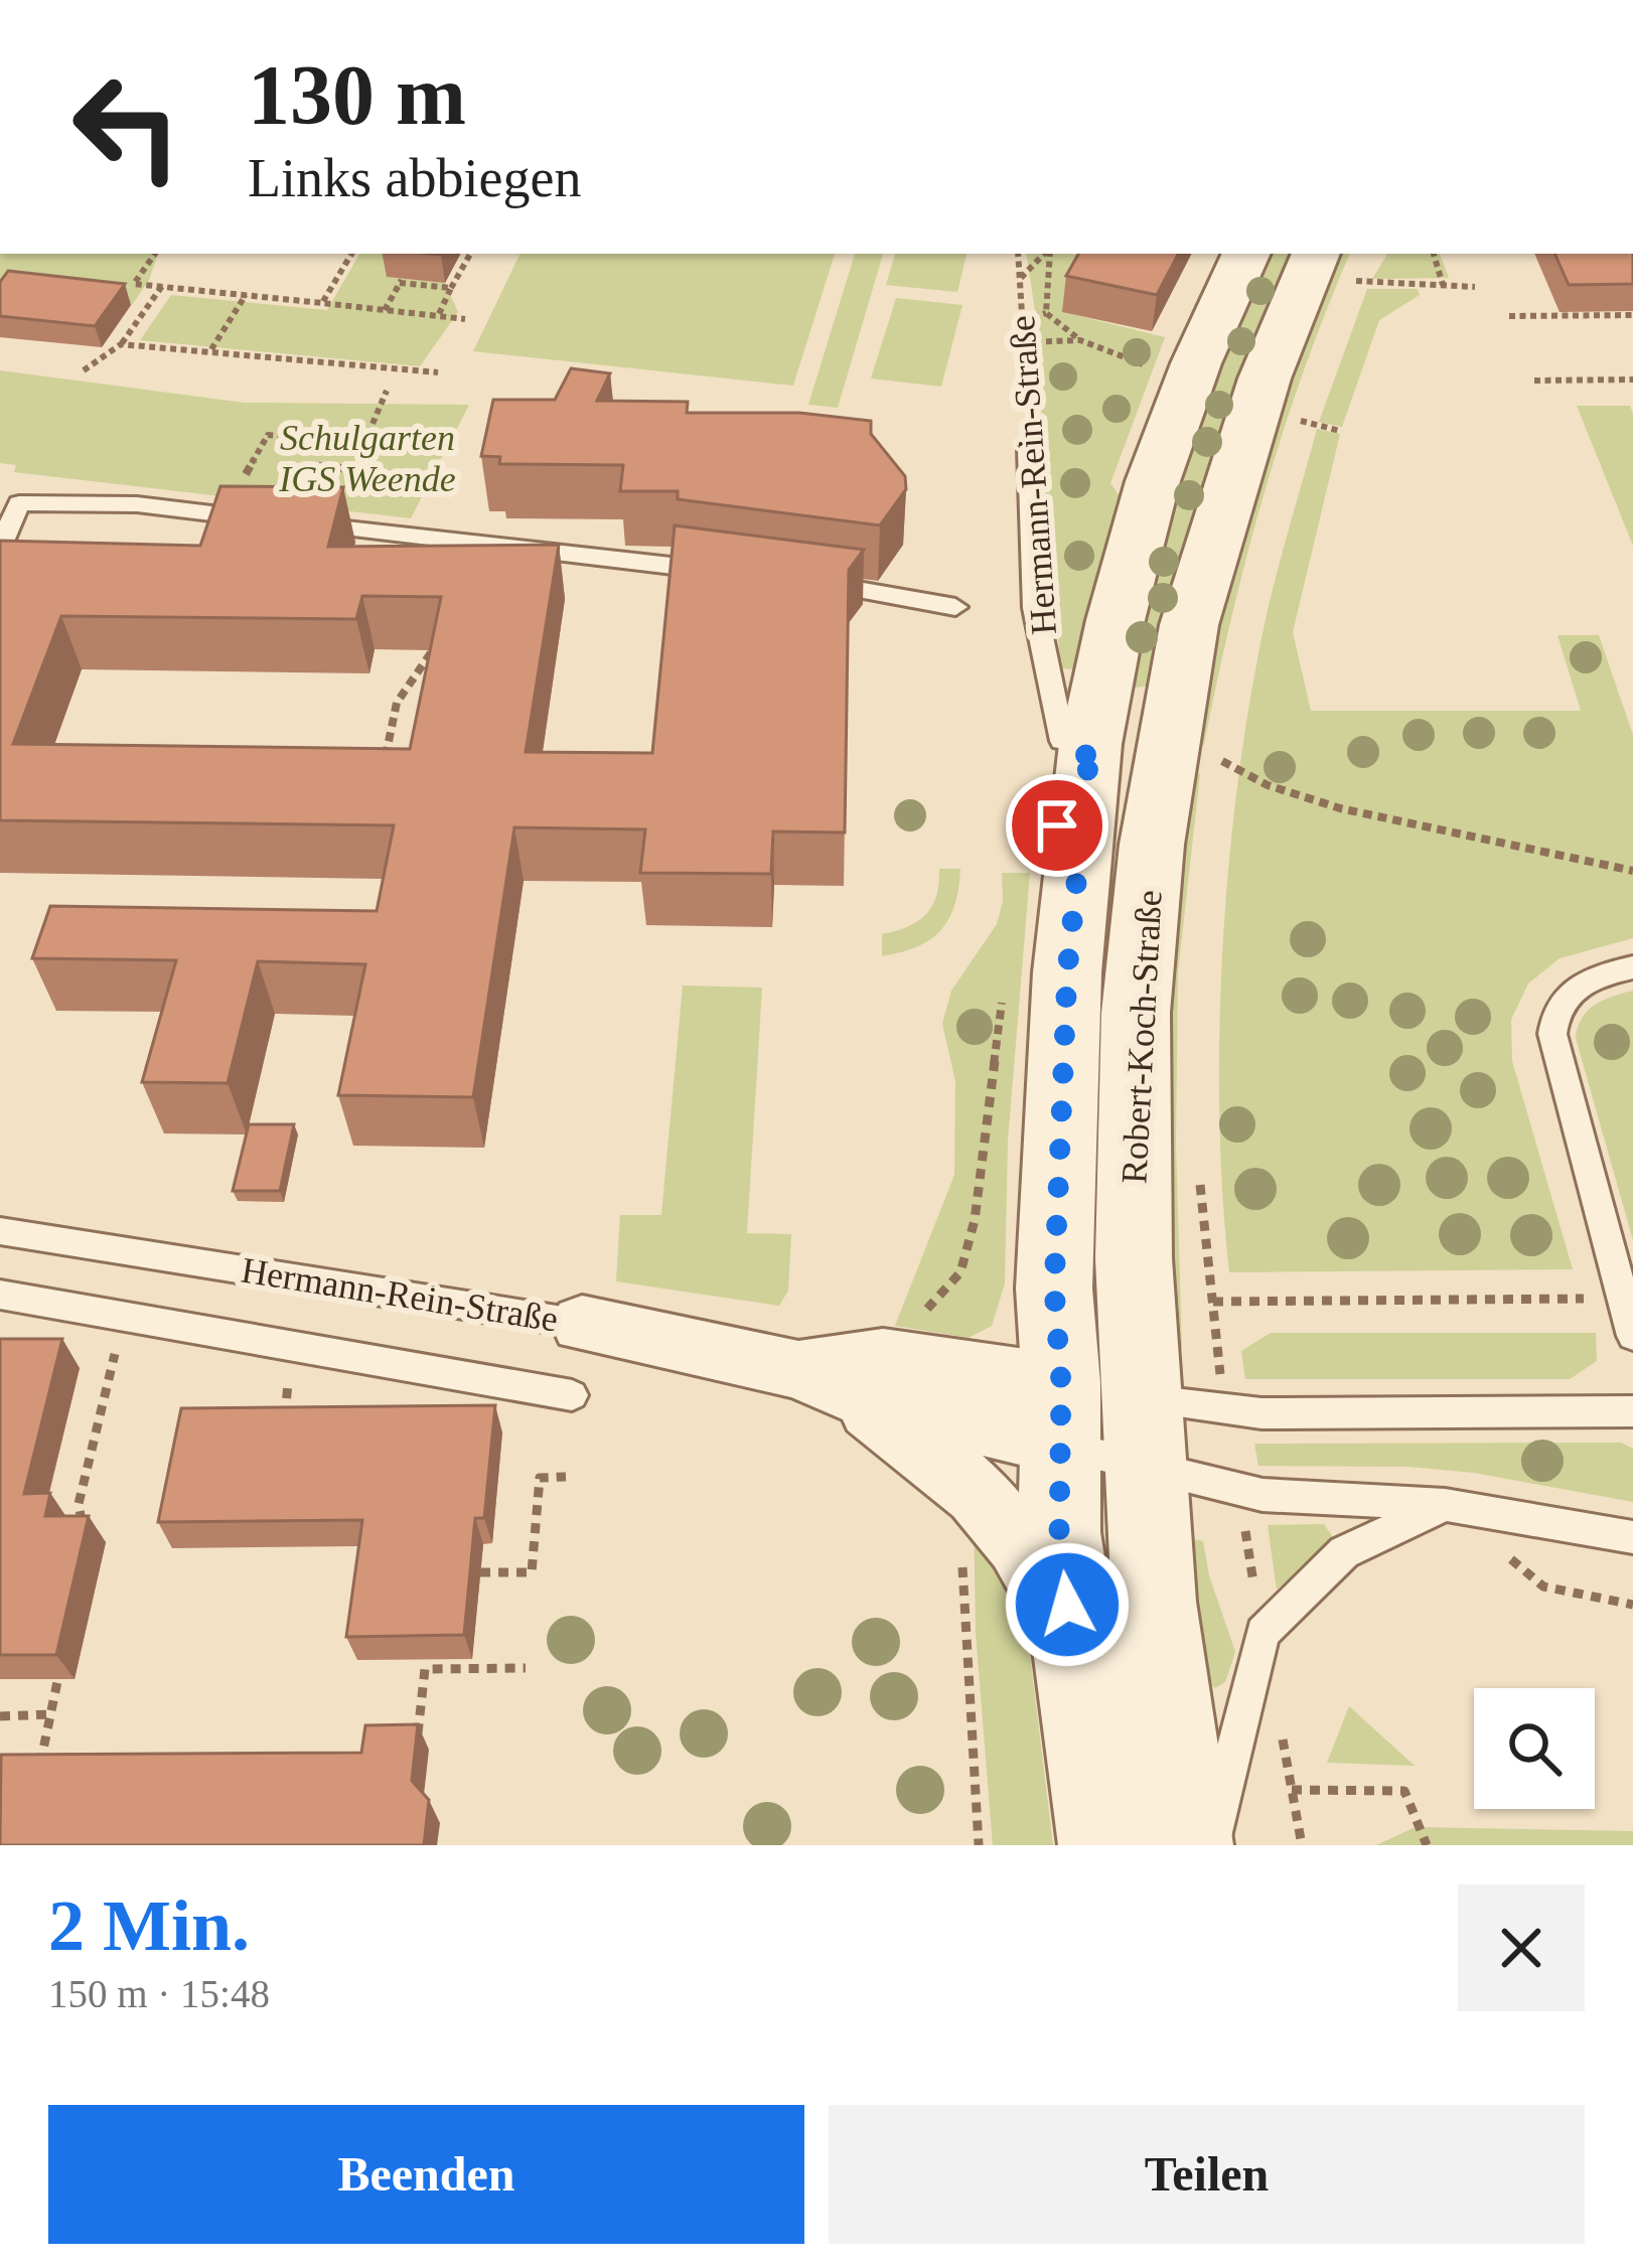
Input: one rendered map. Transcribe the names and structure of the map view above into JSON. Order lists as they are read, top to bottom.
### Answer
{
  "streets": {
    "street": ["Hermann-Rein-Straße", "Robert-Koch-Straße"]
  },
  "crossings": [
    ["Hermann-Rein-Straße", "Robert-Koch-Straße"]
  ],
  "parks": ["Schulgarten IGS Weende"],
  "page": {
    "turn": ["130 m", "Links abbiegen"],
    "heading": ["2 Min.", "150 m · 15:48"],
    "buttons": ["Beenden", "Teilen"]
  }
}
